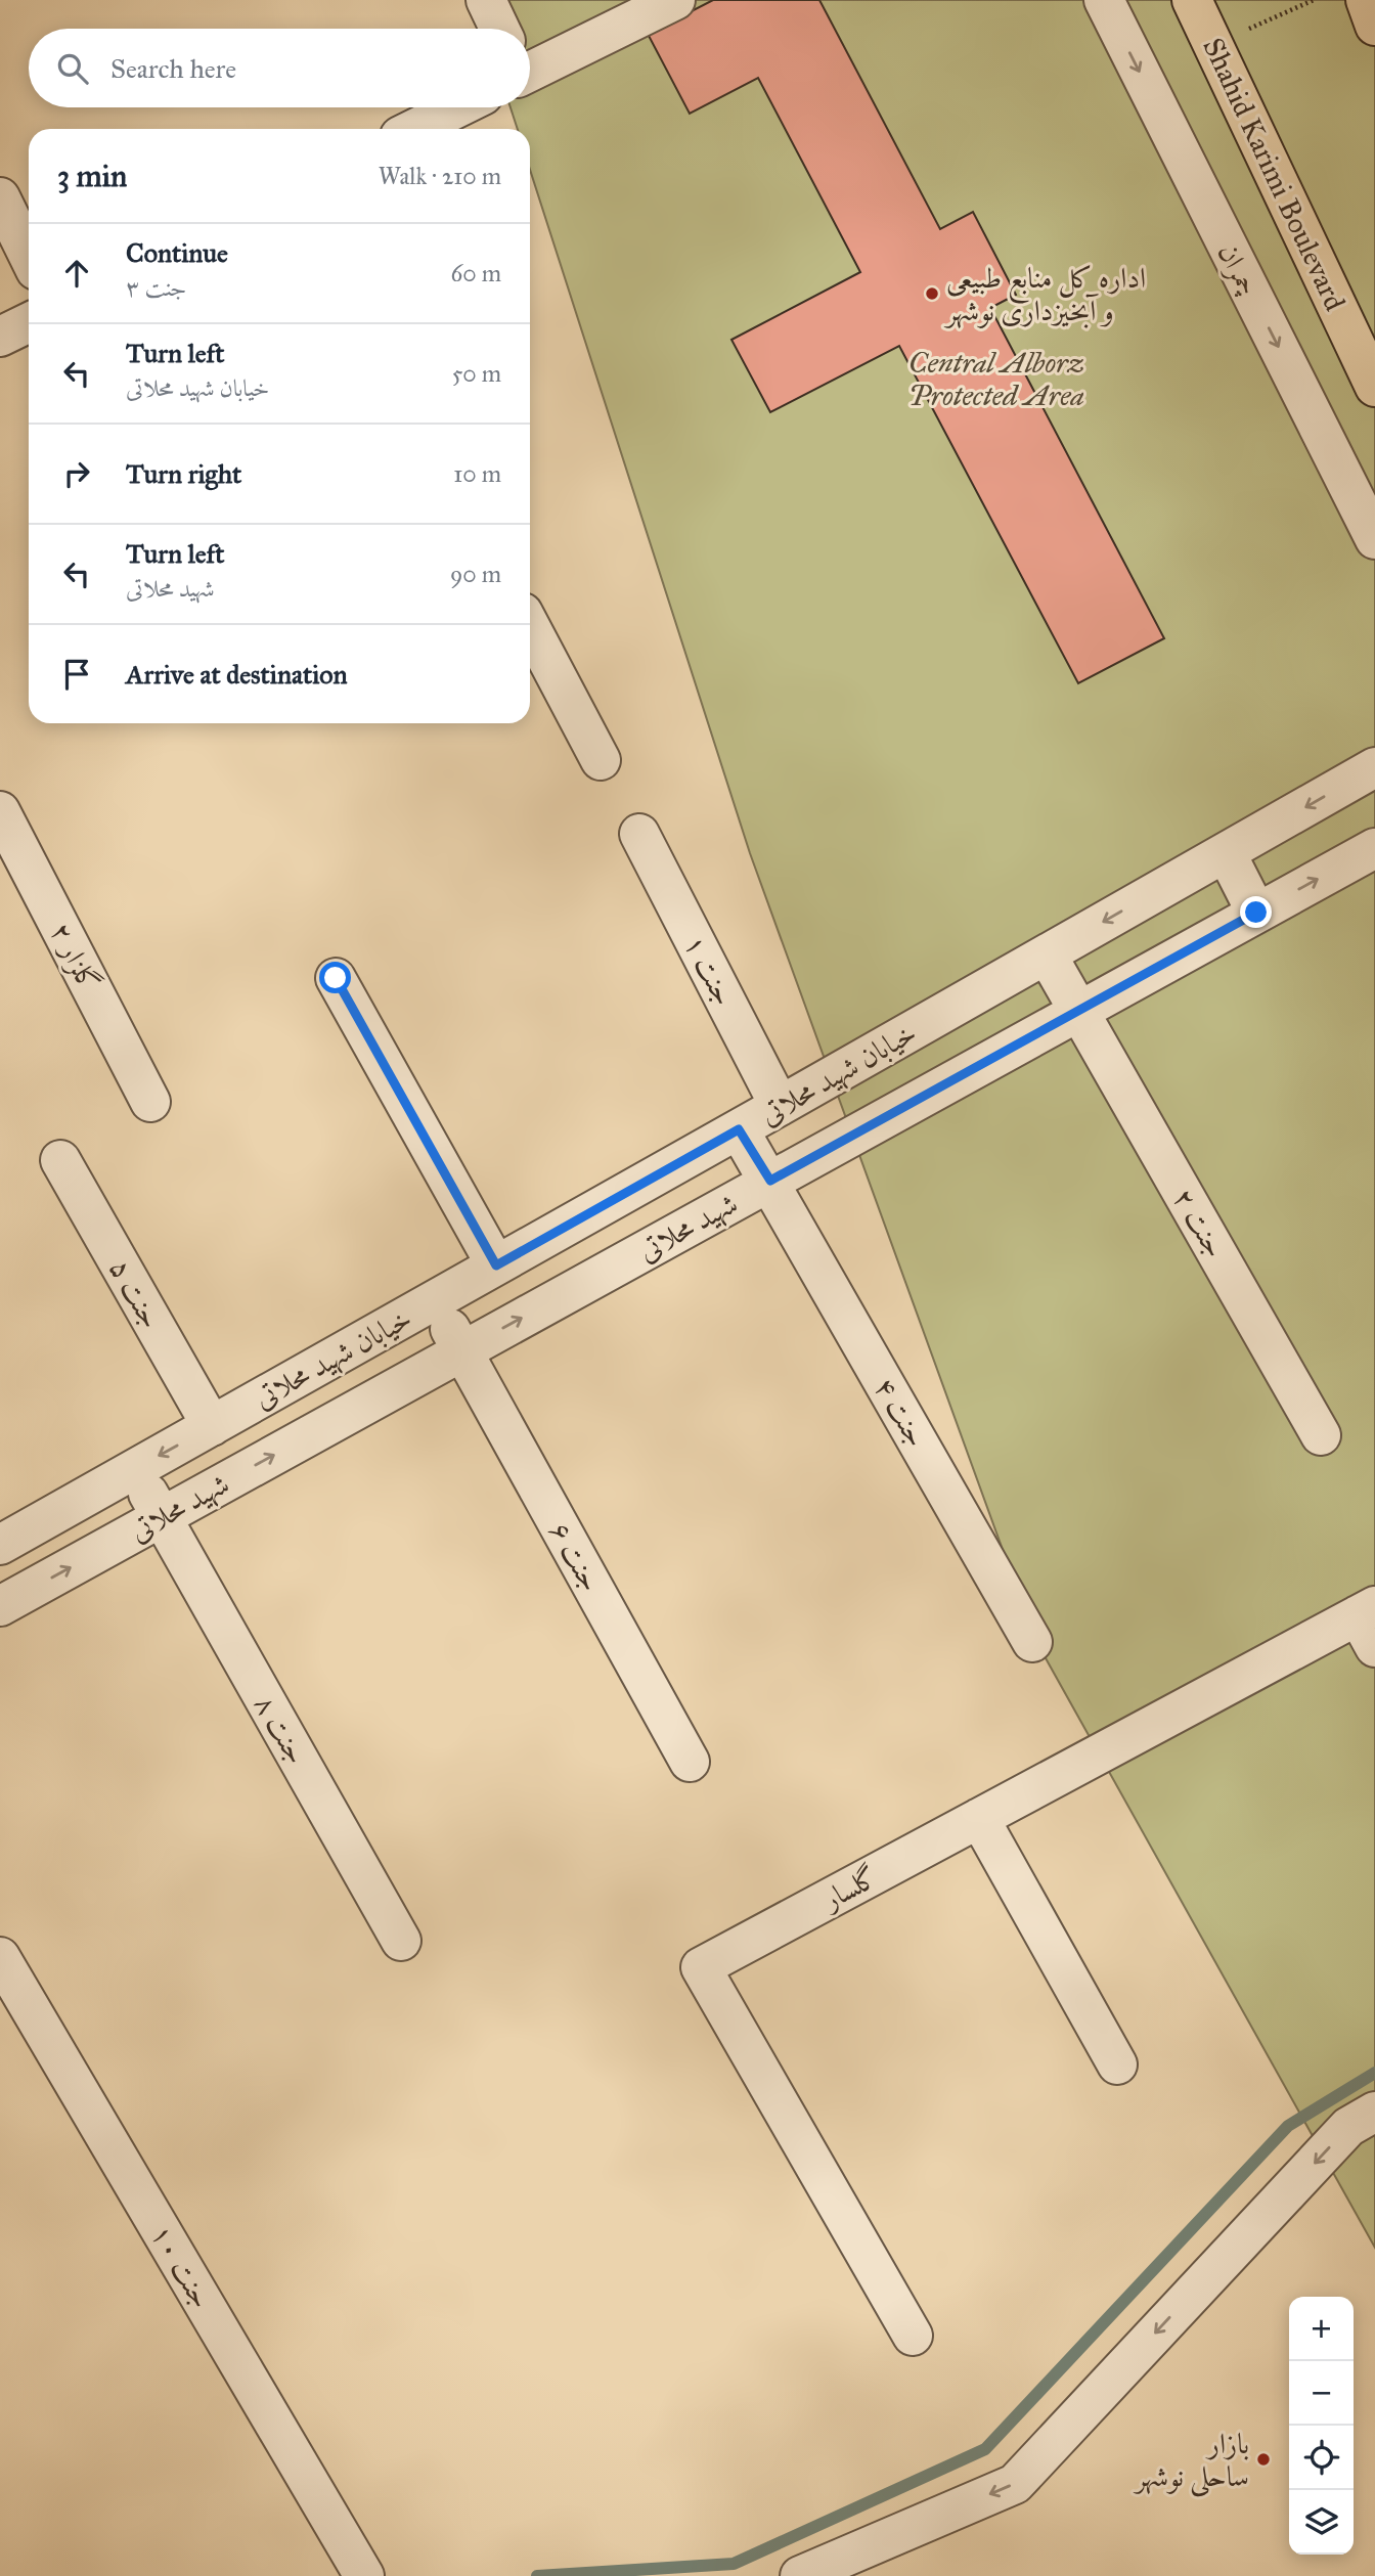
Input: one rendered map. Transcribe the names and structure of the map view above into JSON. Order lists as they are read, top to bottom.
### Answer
{
  "streets": {
    "main road": ["Shahid Karimi Boulevard"],
    "street": [
      "چمران",
      "گلزار ۲",
      "جنت ۱",
      "خیابان شهید محلاتی",
      "جنت ۲",
      "شهید محلاتی",
      "جنت ۵",
      "جنت ۴",
      "جنت ۶",
      "جنت ۸",
      "گلسار",
      "جنت ۱۰"
    ]
  },
  "crossings": [
    ["جنت ۱", "خیابان شهید محلاتی"],
    ["خیابان شهید محلاتی", "جنت ۲"],
    ["خیابان شهید محلاتی", "جنت ۵"],
    ["خیابان شهید محلاتی", "جنت ۴"],
    ["خیابان شهید محلاتی", "جنت ۶"],
    ["خیابان شهید محلاتی", "جنت ۸"],
    ["جنت ۲", "شهید محلاتی"],
    ["شهید محلاتی", "جنت ۴"],
    ["شهید محلاتی", "جنت ۶"],
    ["شهید محلاتی", "جنت ۸"]
  ],
  "one_way": ["چمران", "شهید محلاتی"],
  "parks": ["Central Alborz Protected Area"],
  "places": ["اداره كل منابع طبيعی و آبخيزداری نوشهر", "بازار ساحلی نوشهر"],
  "page": {
    "search": "Search here",
    "heading": ["3 min", "Walk · 210 m"],
    "list": [
      ["Continue", "جنت ۳", "60 m"],
      ["Turn left", "خیابان شهید محلاتی", "50 m"],
      ["Turn right", "10 m"],
      ["Turn left", "شهید محلاتی", "90 m"],
      "Arrive at destination"
    ],
    "map_buttons": ["+", "−"]
  }
}
